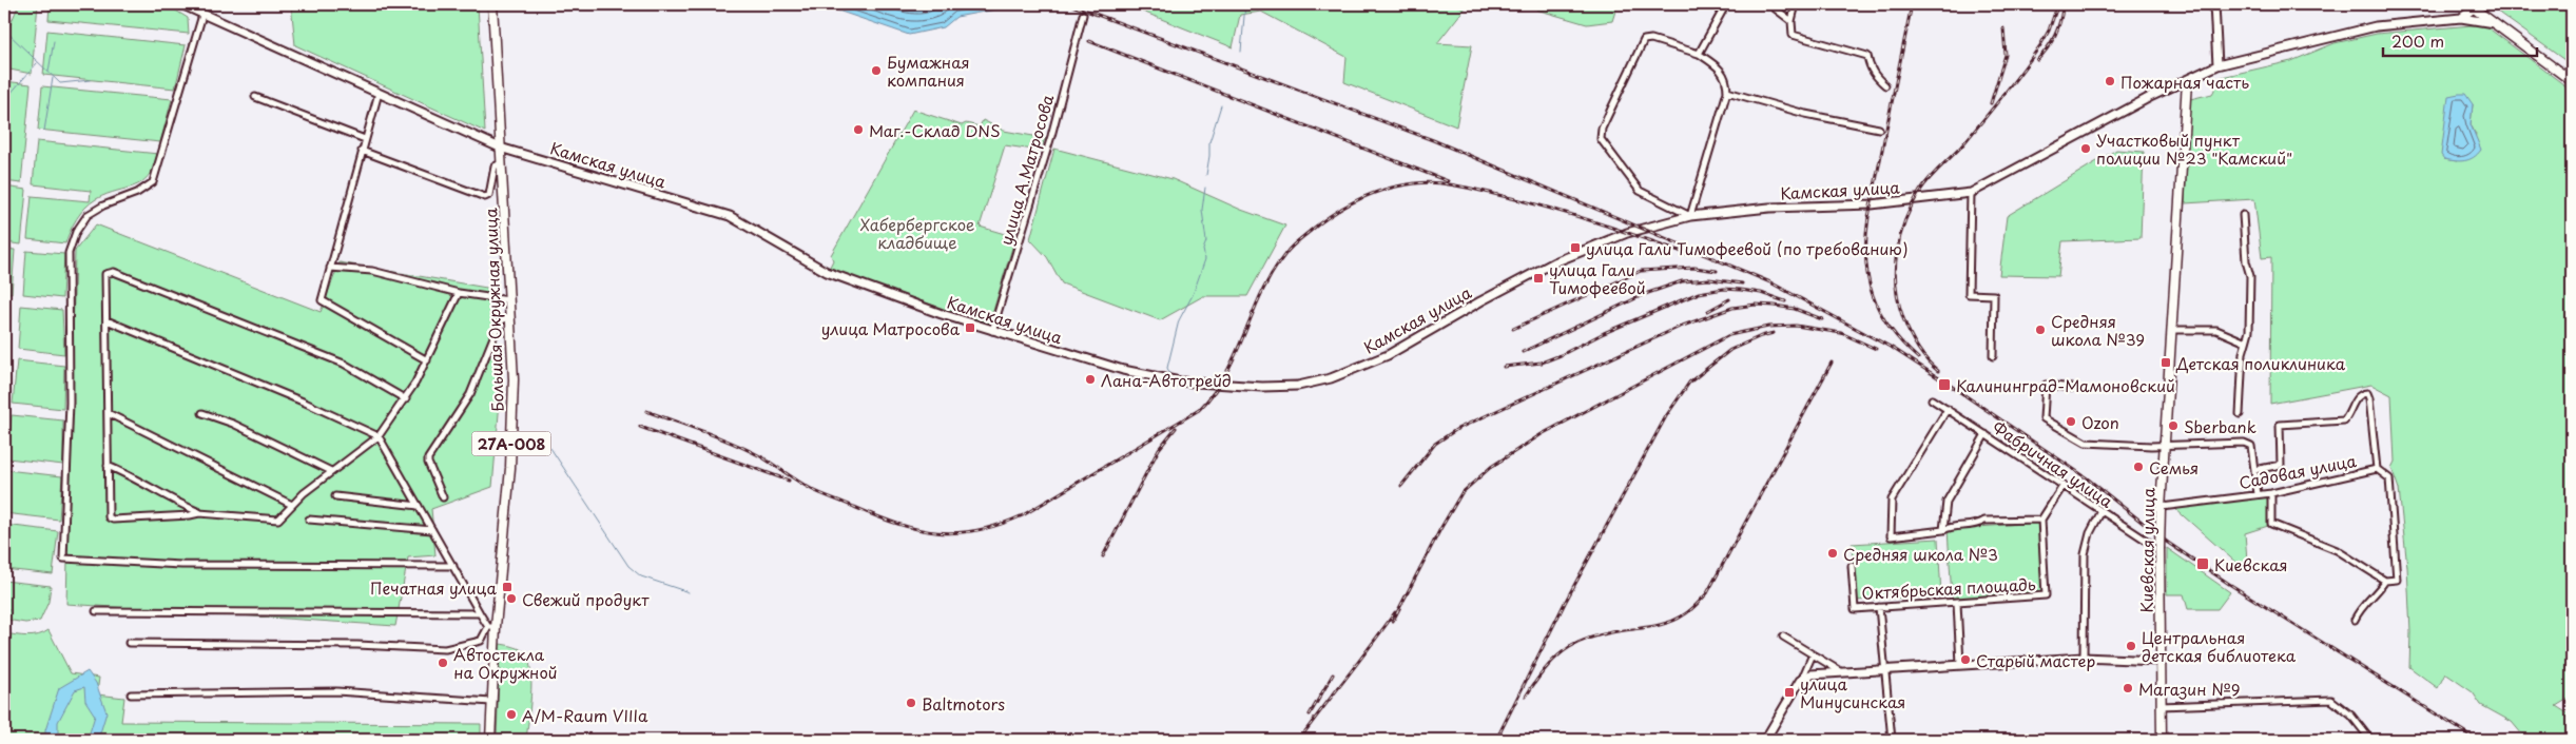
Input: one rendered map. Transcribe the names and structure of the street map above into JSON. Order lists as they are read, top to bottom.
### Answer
{
  "streets": {
    "main road": [
      "Камская улица",
      "Большая Окружная улица",
      "27А-008",
      "Киевская улица"
    ],
    "street": [
      "улица А.Матросова",
      "Фабричная улица",
      "Садовая улица",
      "Октябрьская площадь"
    ]
  },
  "crossings": [
    ["Камская улица", "улица А.Матросова"],
    ["Камская улица", "Большая Окружная улица"],
    ["Камская улица", "Киевская улица"],
    ["Фабричная улица", "Киевская улица"],
    ["Садовая улица", "Киевская улица"]
  ],
  "parks": ["Хабербергское кладбище"],
  "places": {
    "other": [
      "Бумажная компания",
      "Пожарная часть",
      "Маг.-Склад DNS",
      "Участковый пункт полиции №23 \"Камский\"",
      "Средняя школа №39",
      "Лана-Автотрейд",
      "Ozon",
      "Sberbank",
      "Семья",
      "Средняя школа №3",
      "Свежий продукт",
      "Центральная детская библиотека",
      "Старый мастер",
      "Автостекла на Окружной",
      "Магазин №9",
      "Baltmotors",
      "A/M-Raum VIIIa"
    ],
    "transit": [
      "улица Гали Тимофеевой (по требованию)",
      "улица Гали Тимофеевой",
      "улица Матросова",
      "Детская поликлиника",
      "Калининград-Мамоновский",
      "Киевская",
      "Печатная улица",
      "улица Минусинская"
    ]
  },
  "scale_bar": "200 m"
}
